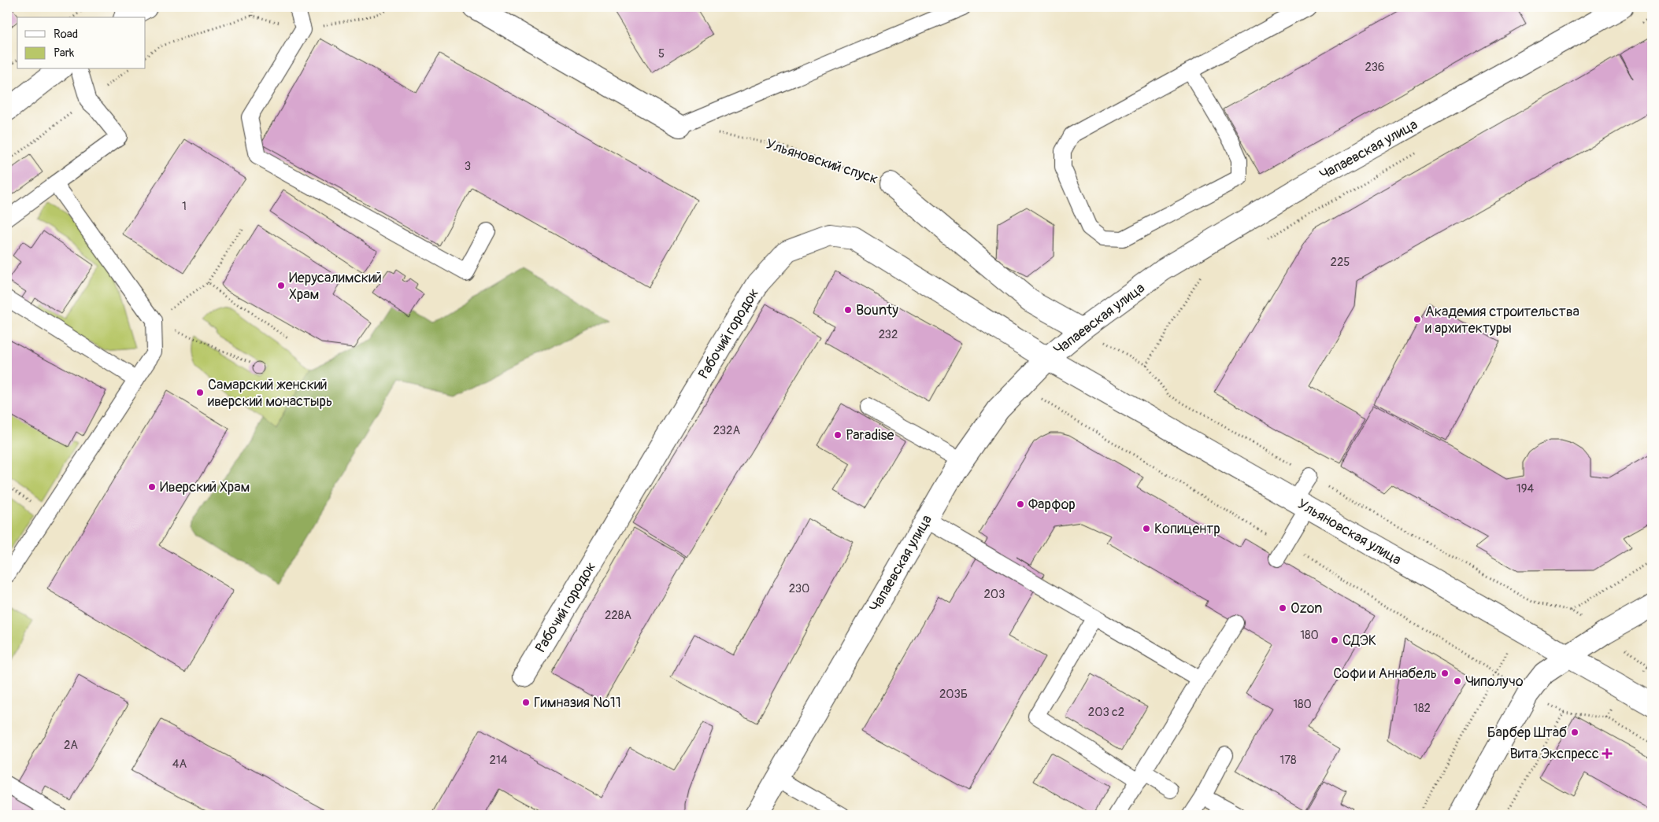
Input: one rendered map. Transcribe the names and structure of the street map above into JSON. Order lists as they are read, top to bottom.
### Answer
{
  "streets": {
    "street": [
      "Чапаевская улица",
      "Ульяновский спуск",
      "Рабочий городок",
      "Ульяновская улица"
    ]
  },
  "crossings": [
    ["Чапаевская улица", "Ульяновский спуск"],
    ["Чапаевская улица", "Рабочий городок"],
    ["Чапаевская улица", "Ульяновская улица"],
    ["Рабочий городок", "Ульяновская улица"]
  ],
  "places": {
    "other": [
      "Иерусалимский Храм",
      "Bounty",
      "Академия строительства и архитектуры",
      "Самарский женский иверский монастырь",
      "Paradise",
      "Иверский Храм",
      "Фарфор",
      "Копицентр",
      "Ozon",
      "СДЭК",
      "Софи и Аннабель",
      "Чиполучо",
      "Гимназия №11",
      "Барбер Штаб"
    ],
    "health": ["Вита Экспресс"]
  },
  "house_numbers": [
    "5",
    "236",
    "3",
    "1",
    "225",
    "232",
    "232А",
    "194",
    "230",
    "203",
    "228А",
    "180",
    "203Б",
    "180",
    "182",
    "203 с2",
    "2А",
    "214",
    "178",
    "4А"
  ],
  "legend": ["Road", "Park"]
}
